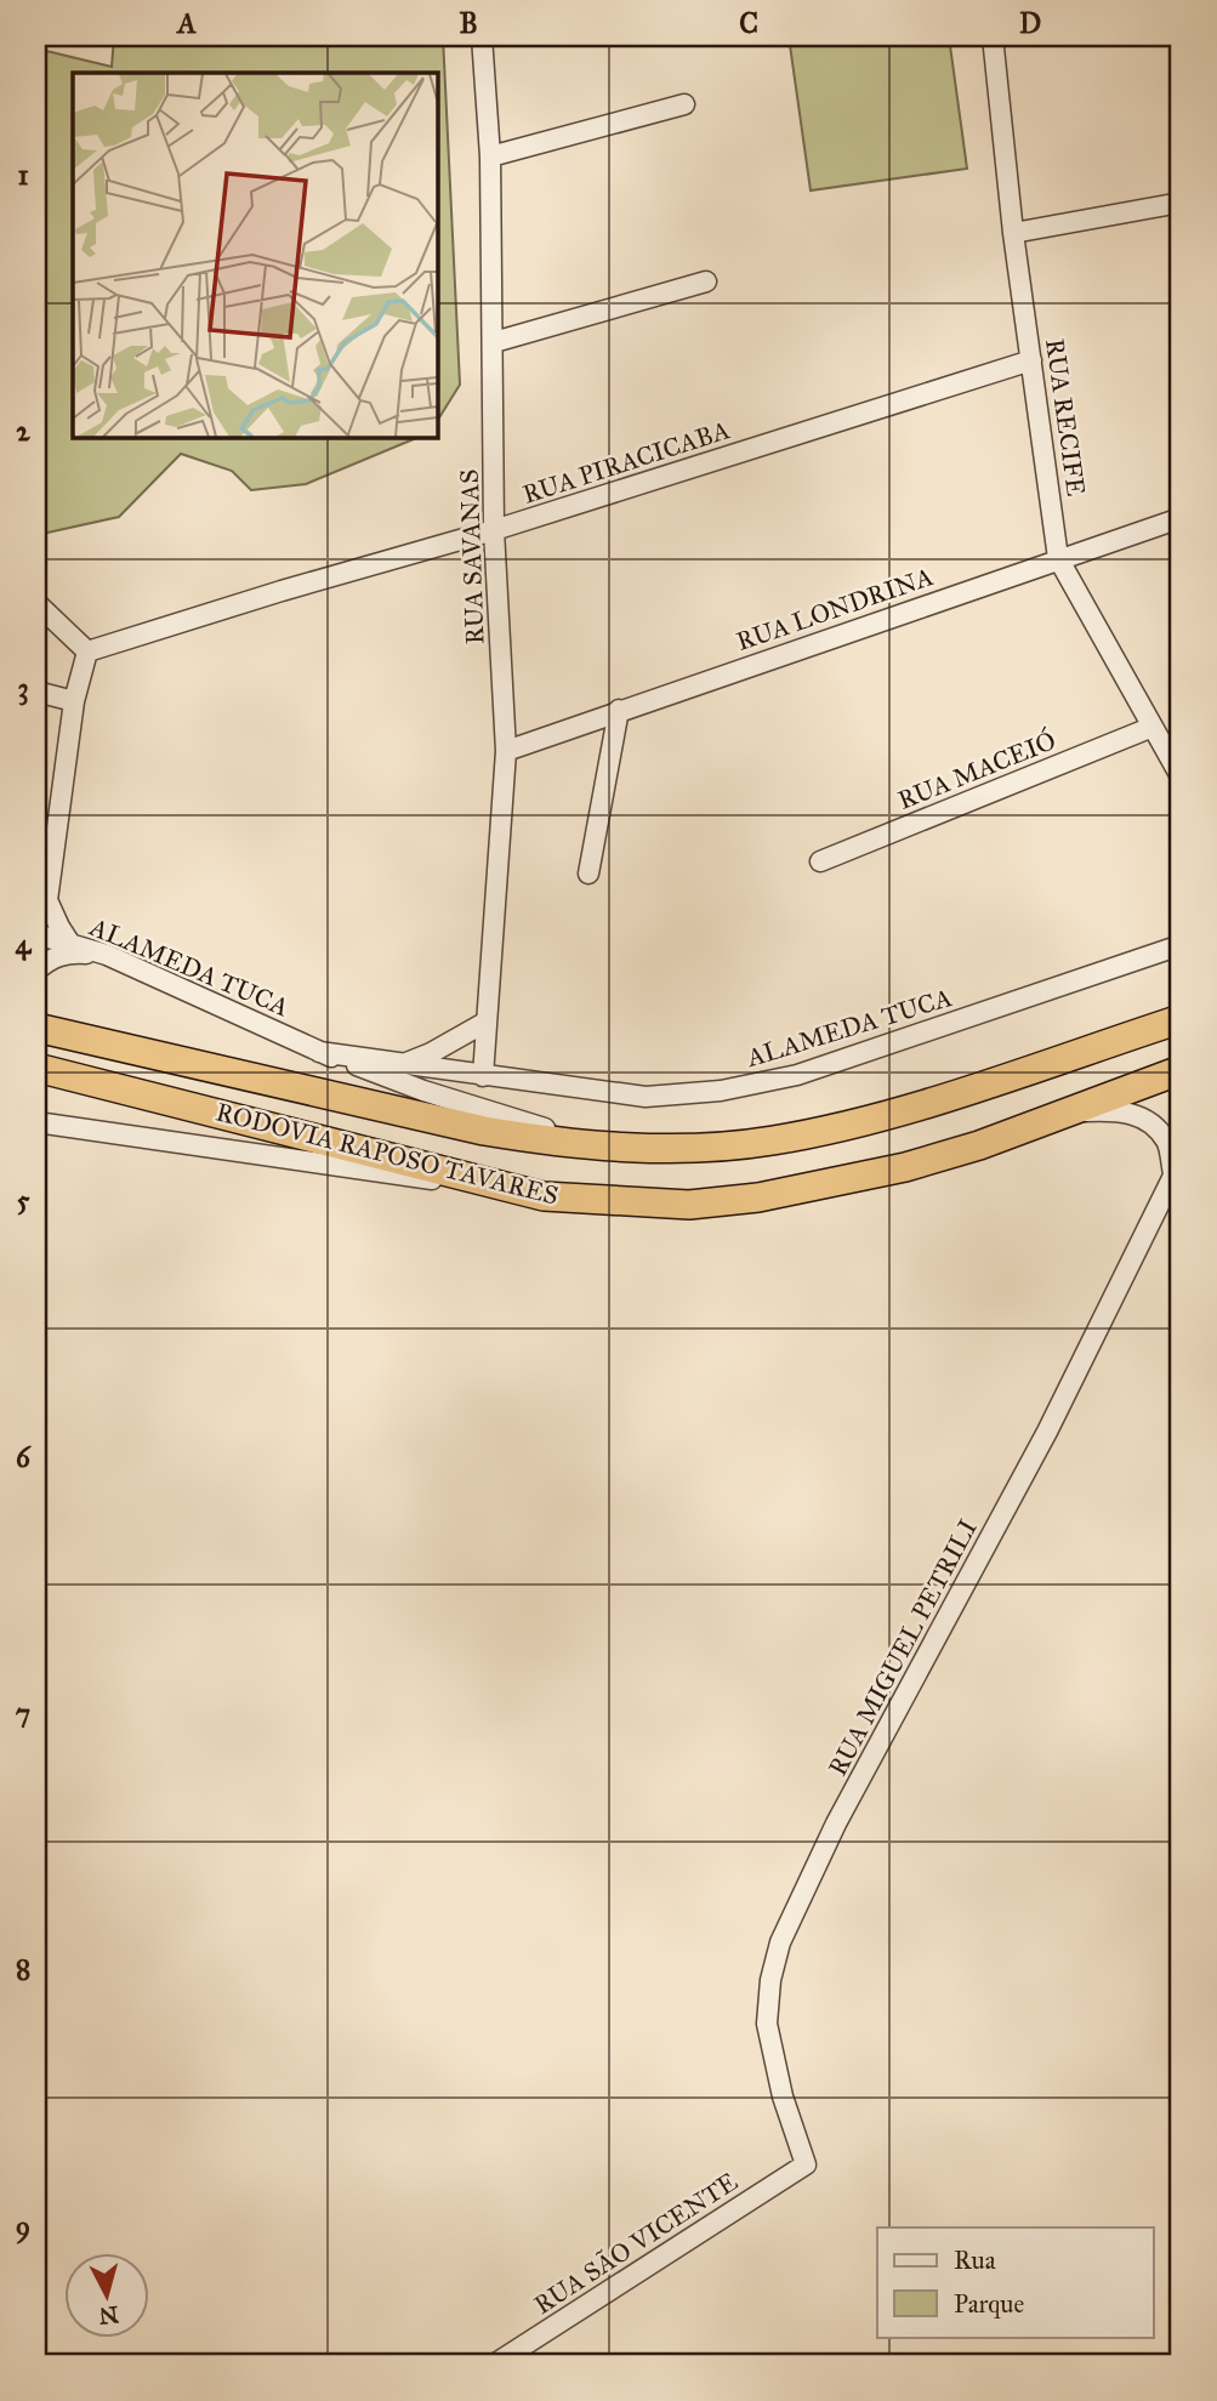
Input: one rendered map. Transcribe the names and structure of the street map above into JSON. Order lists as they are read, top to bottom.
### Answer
{
  "streets": {
    "highway": ["RODOVIA RAPOSO TAVARES"],
    "street": [
      "RUA RECIFE",
      "RUA PIRACICABA",
      "RUA SAVANAS",
      "RUA LONDRINA",
      "RUA MACEIÓ",
      "ALAMEDA TUCA",
      "RUA MIGUEL PETRILI",
      "RUA SÃO VICENTE"
    ]
  },
  "crossings": [
    ["RUA RECIFE", "RUA PIRACICABA"],
    ["RUA RECIFE", "RUA LONDRINA"],
    ["RUA RECIFE", "RUA MACEIÓ"],
    ["RUA PIRACICABA", "RUA SAVANAS"],
    ["RUA PIRACICABA", "ALAMEDA TUCA"],
    ["RUA SAVANAS", "RUA LONDRINA"],
    ["RUA SAVANAS", "ALAMEDA TUCA"],
    ["ALAMEDA TUCA", "RODOVIA RAPOSO TAVARES"],
    ["RODOVIA RAPOSO TAVARES", "RUA MIGUEL PETRILI"],
    ["RUA MIGUEL PETRILI", "RUA SÃO VICENTE"]
  ],
  "legend": ["Rua", "Parque"],
  "north": "bottom",
  "grid": {
    "columns": [
      "A",
      "B",
      "C",
      "D"
    ],
    "rows": [
      "1",
      "2",
      "3",
      "4",
      "5",
      "6",
      "7",
      "8",
      "9"
    ]
  }
}
